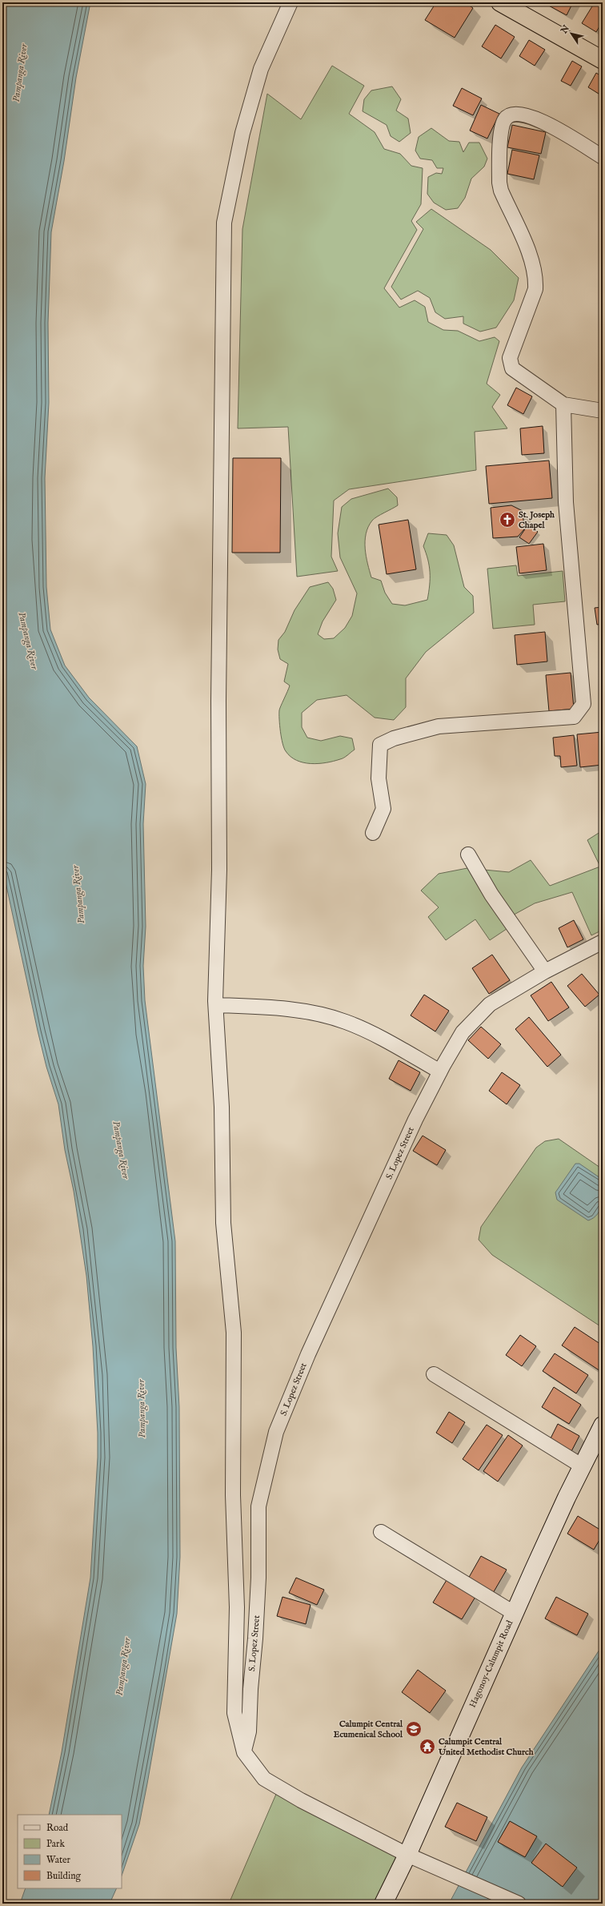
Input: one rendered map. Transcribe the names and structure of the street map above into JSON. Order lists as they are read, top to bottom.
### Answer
{
  "streets": {
    "main road": ["Hagonoy-Calumpit Road"],
    "street": ["S. Lopez Street"]
  },
  "water": ["Pampanga River"],
  "places": {
    "church": ["St. Joseph Chapel"],
    "school or university": ["Calumpit Central Ecumenical School"],
    "temple": ["Calumpit Central United Methodist Church"]
  },
  "legend": [
    "Road",
    "Park",
    "Water",
    "Building"
  ],
  "north": "top left"
}
